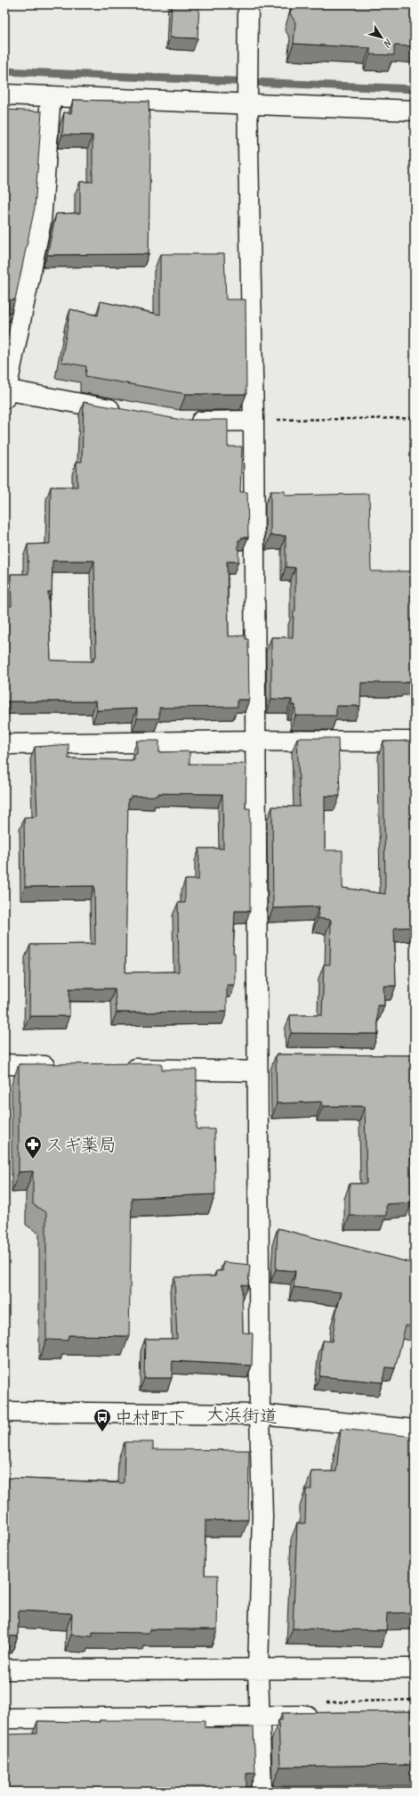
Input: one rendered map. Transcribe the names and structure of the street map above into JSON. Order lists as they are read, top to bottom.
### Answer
{
  "streets": {
    "street": ["大浜街道"]
  },
  "places": {
    "pharmacy": ["スギ薬局"],
    "bus stop": ["中村町下"]
  },
  "north": "bottom right"
}
